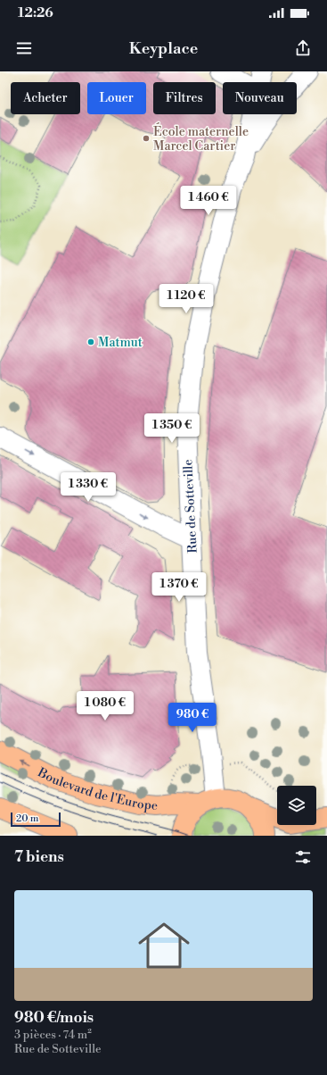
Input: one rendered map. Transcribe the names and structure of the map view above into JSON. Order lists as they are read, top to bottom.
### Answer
{
  "streets": {
    "main road": ["Boulevard de l'Europe"],
    "street": ["Rue de Sotteville"]
  },
  "crossings": [
    ["Rue de Sotteville", "Boulevard de l'Europe"]
  ],
  "places": ["École maternelle Marcel Cartier", "Matmut"],
  "scale_bar": "20 m",
  "page": {
    "status": "12:26",
    "header": "Keyplace",
    "chip": [
      "Acheter",
      "Louer",
      "Filtres",
      "Nouveau"
    ],
    "price": [
      "1 460 €",
      "1 120 €",
      "1 350 €",
      "1 330 €",
      "1 370 €",
      "1 080 €",
      "980 €"
    ],
    "scale": "20 m",
    "heading": "7 biens",
    "list": [
      {
        "name": "980 €/mois",
        "note": "3 pièces · 74 m² · Rue de Sotteville"
      }
    ]
  }
}
